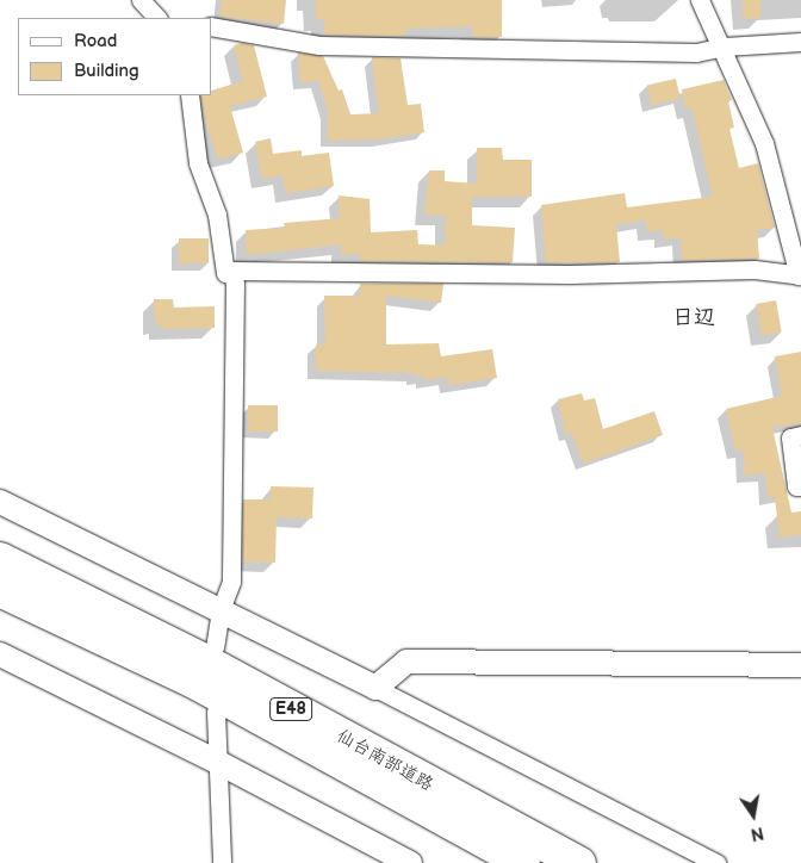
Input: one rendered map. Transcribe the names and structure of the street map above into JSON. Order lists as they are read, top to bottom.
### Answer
{
  "streets": {
    "highway": ["E48", "仙台南部道路"]
  },
  "districts": ["日辺"],
  "legend": ["Road", "Building"],
  "north": "bottom"
}
